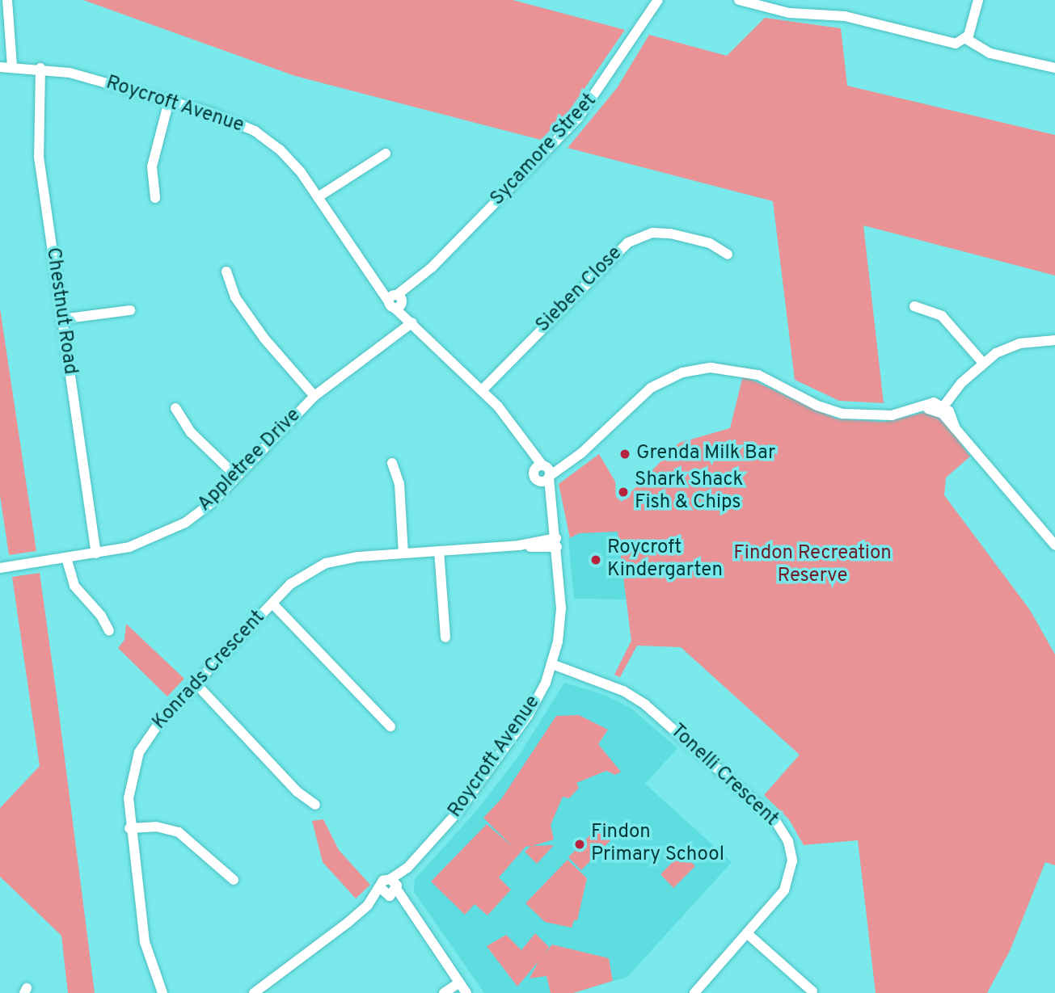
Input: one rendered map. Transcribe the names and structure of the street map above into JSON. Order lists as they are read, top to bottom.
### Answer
{
  "streets": {
    "street": [
      "Roycroft Avenue",
      "Sycamore Street",
      "Sieben Close",
      "Chestnut Road",
      "Appletree Drive",
      "Konrads Crescent",
      "Tonelli Crescent"
    ]
  },
  "crossings": [
    ["Roycroft Avenue", "Sycamore Street"],
    ["Roycroft Avenue", "Sieben Close"],
    ["Roycroft Avenue", "Chestnut Road"],
    ["Roycroft Avenue", "Appletree Drive"],
    ["Roycroft Avenue", "Konrads Crescent"],
    ["Roycroft Avenue", "Tonelli Crescent"],
    ["Chestnut Road", "Appletree Drive"]
  ],
  "parks": ["Findon Recreation Reserve"],
  "places": [
    "Grenda Milk Bar",
    "Shark Shack Fish & Chips",
    "Roycroft Kindergarten",
    "Findon Primary School"
  ]
}
